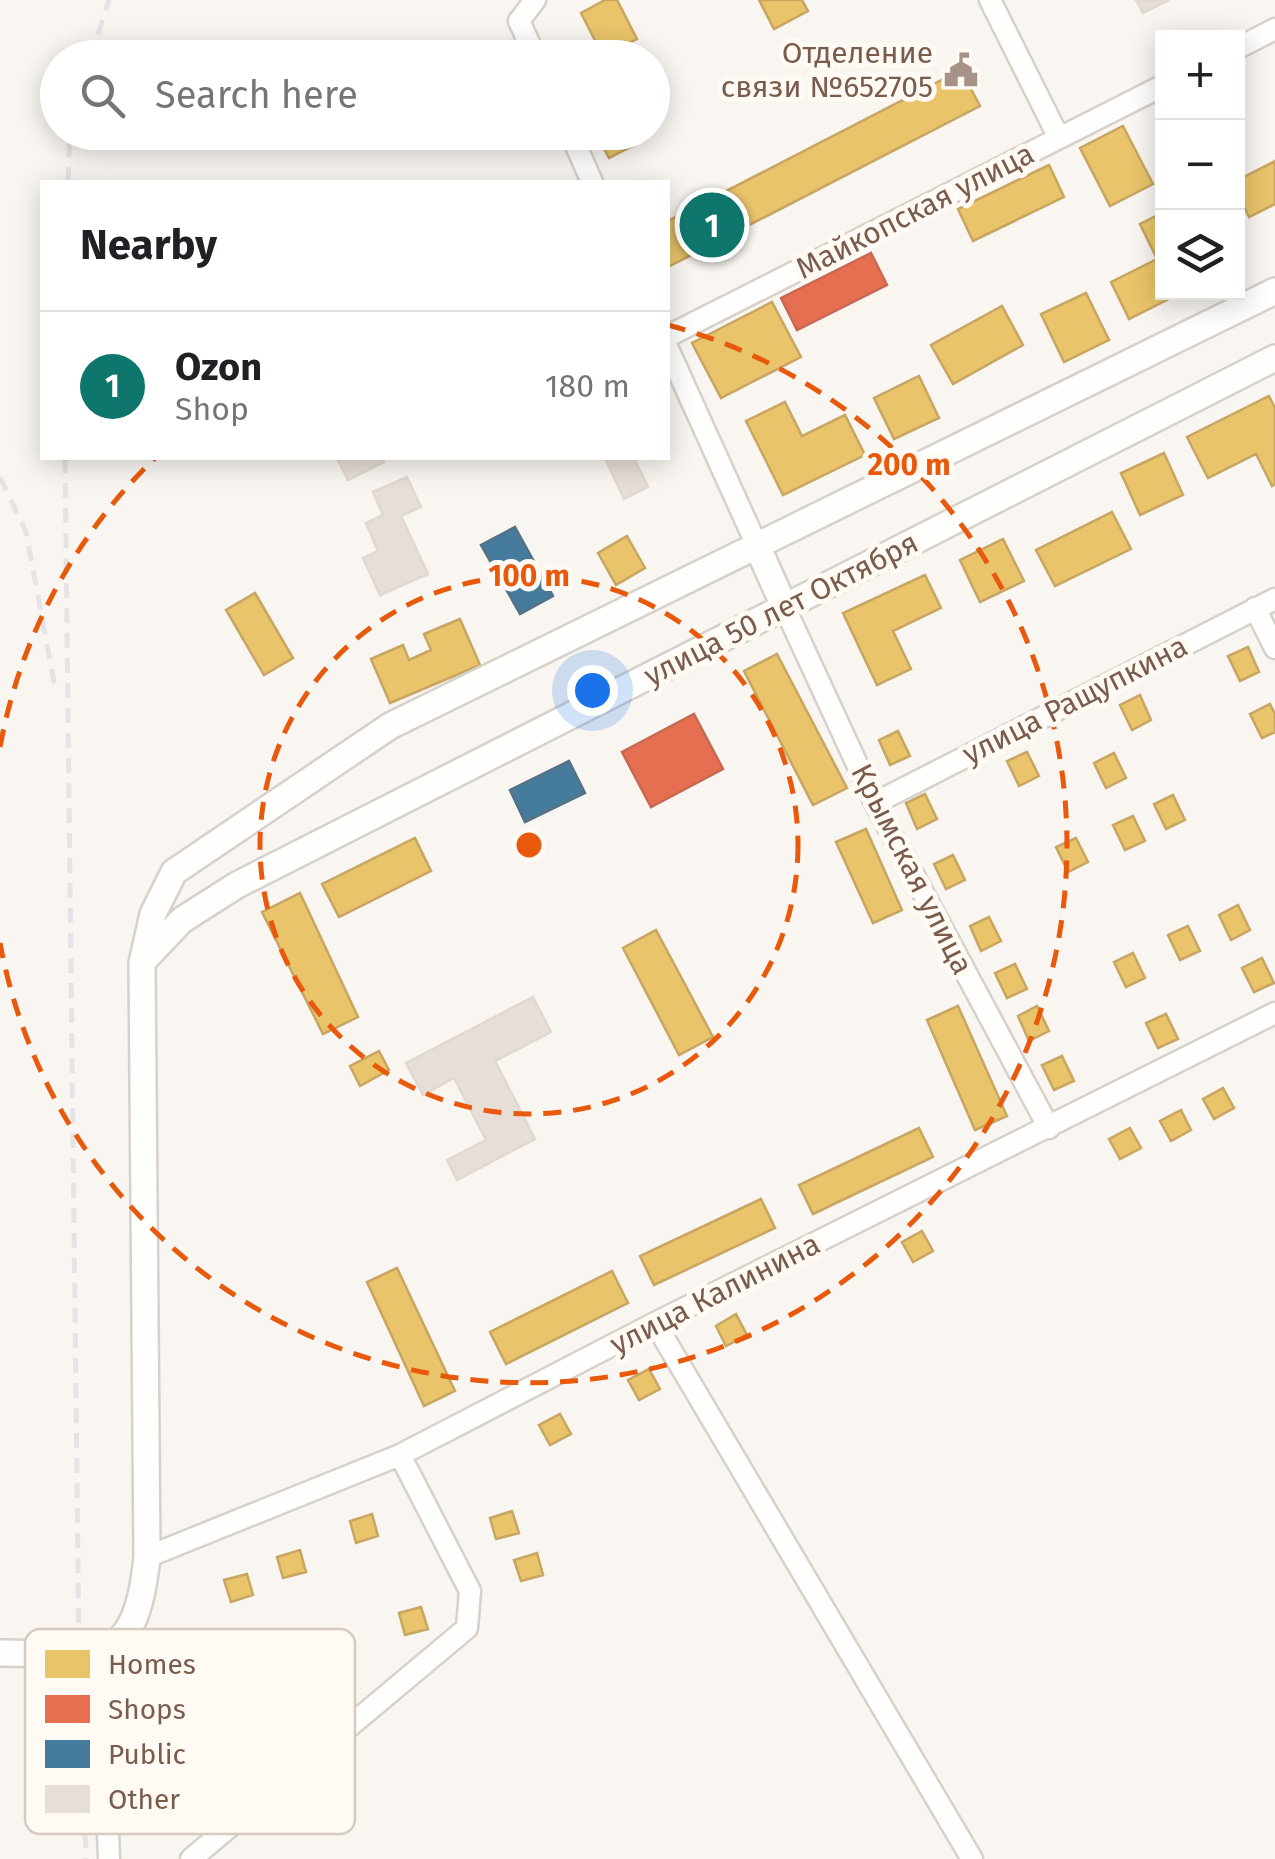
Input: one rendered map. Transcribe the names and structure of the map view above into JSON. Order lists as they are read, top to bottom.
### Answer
{
  "streets": {
    "street": [
      "Майкопская улица",
      "улица 50 лет Октября",
      "улица Ращупкина",
      "Крымская улица",
      "улица Калинина"
    ]
  },
  "crossings": [
    ["улица 50 лет Октября", "Крымская улица"],
    ["улица Ращупкина", "Крымская улица"],
    ["Крымская улица", "улица Калинина"]
  ],
  "places": {
    "public building": ["Отделение связи №652705"]
  },
  "legend": [
    "Homes",
    "Shops",
    "Public",
    "Other"
  ],
  "page": {
    "map_buttons": ["+", "−"],
    "search": "Search here",
    "heading": "Nearby",
    "pins": "1",
    "list": [
      {
        "mark": "1",
        "name": "Ozon",
        "note": "Shop",
        "value": "180 m"
      }
    ]
  },
  "rings": ["200 m", "100 m"]
}
